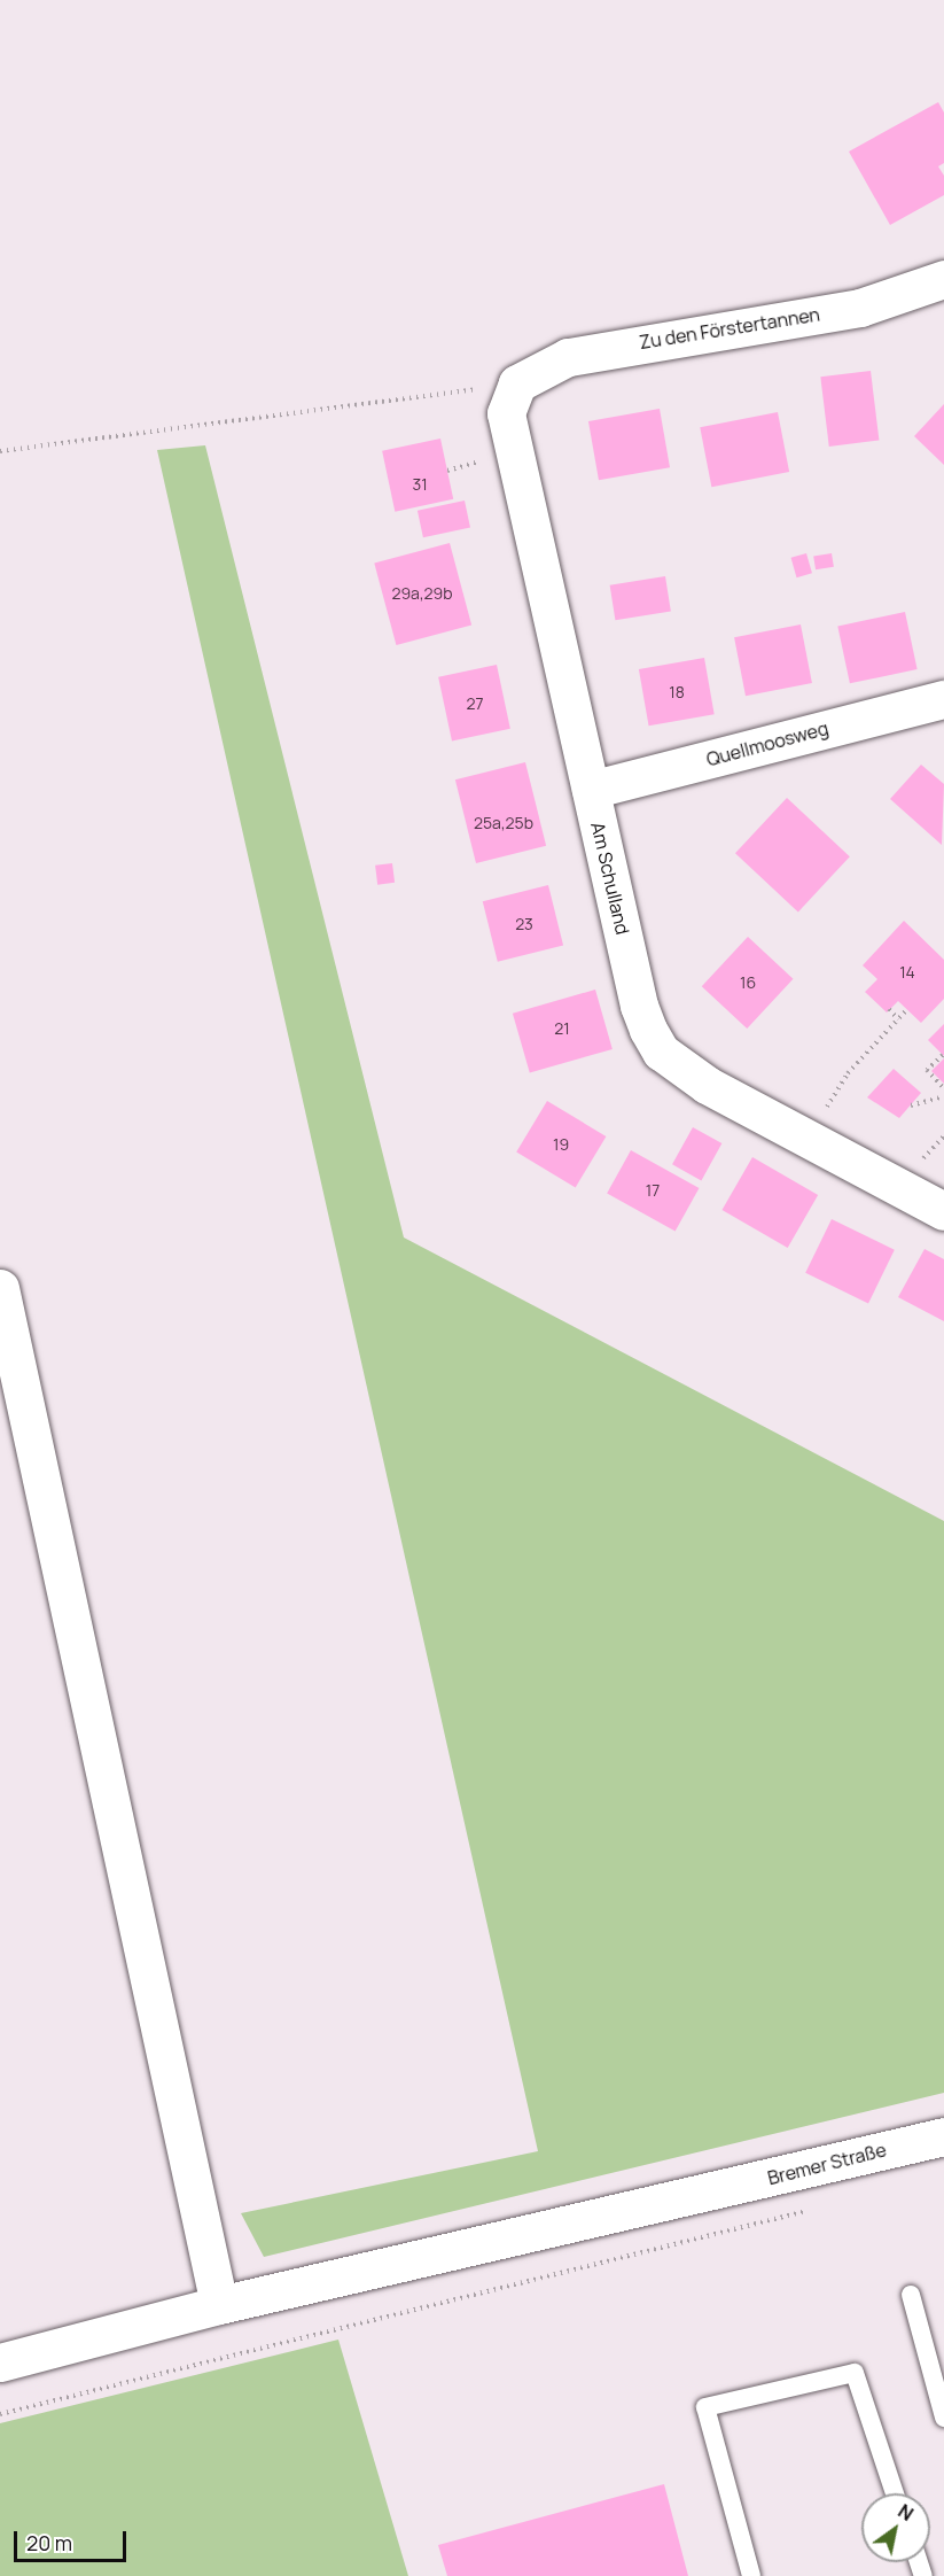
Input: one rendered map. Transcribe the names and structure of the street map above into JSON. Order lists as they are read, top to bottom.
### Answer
{
  "streets": {
    "street": [
      "Zu den Förstertannen",
      "Quellmoosweg",
      "Am Schulland",
      "Bremer Straße"
    ]
  },
  "crossings": [
    ["Zu den Förstertannen", "Am Schulland"],
    ["Quellmoosweg", "Am Schulland"]
  ],
  "house_numbers": [
    "31",
    "29a,29b",
    "18",
    "27",
    "25a,25b",
    "23",
    "14",
    "16",
    "21",
    "19",
    "17"
  ],
  "scale_bar": "20 m",
  "north": "top right"
}
